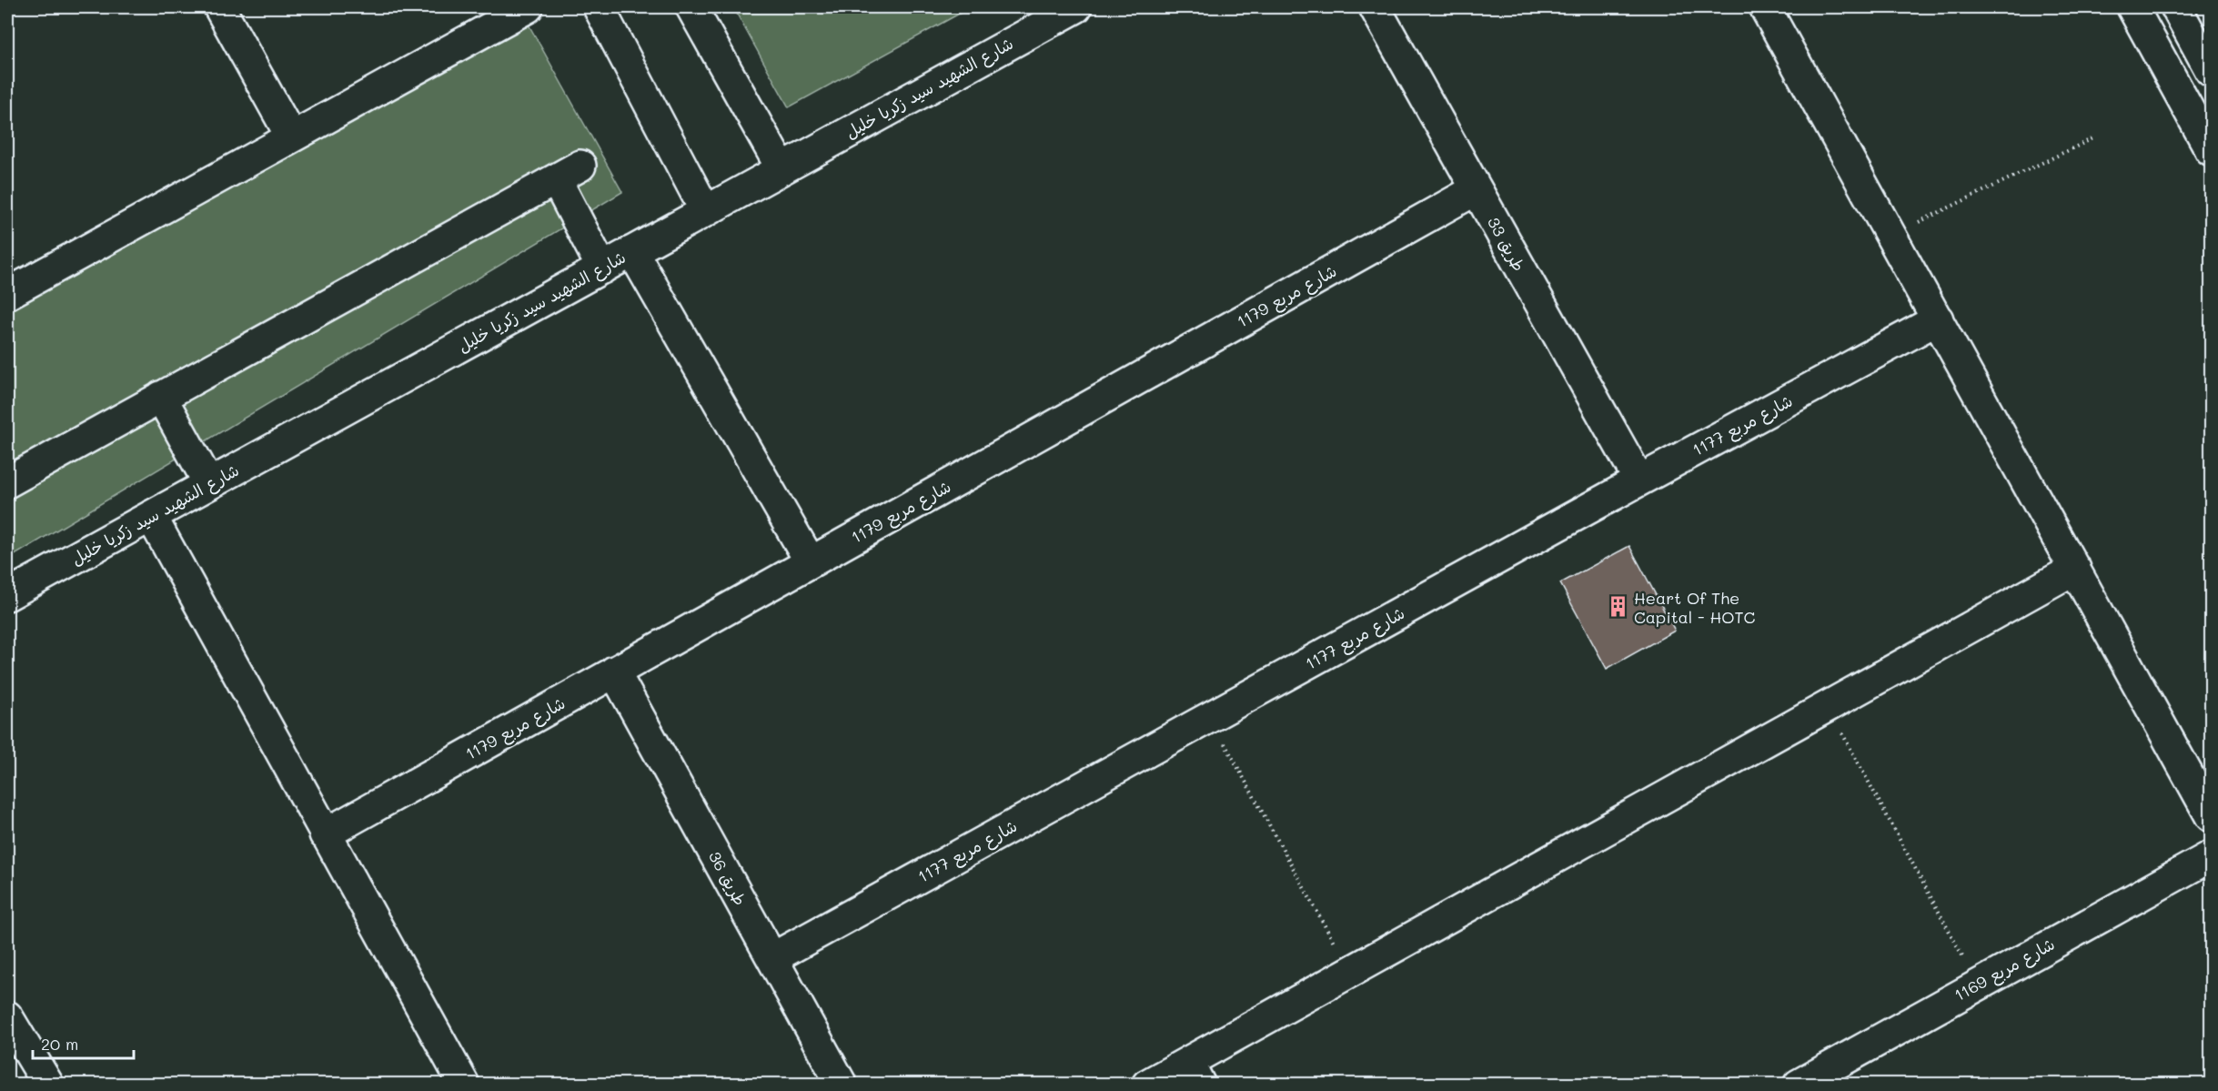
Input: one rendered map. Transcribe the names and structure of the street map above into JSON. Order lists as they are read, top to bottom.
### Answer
{
  "streets": {
    "street": [
      "شارع الشهيد سيد زكريا خليل",
      "طريق 33",
      "شارع مربع 1179",
      "شارع مربع 1177",
      "طريق 36",
      "شارع مربع 1169"
    ]
  },
  "crossings": [
    ["طريق 33", "شارع مربع 1179"],
    ["طريق 33", "شارع مربع 1177"],
    ["شارع مربع 1179", "طريق 36"],
    ["شارع مربع 1177", "طريق 36"]
  ],
  "places": {
    "building": ["Heart Of The Capital - HOTC"]
  },
  "scale_bar": "20 m"
}
